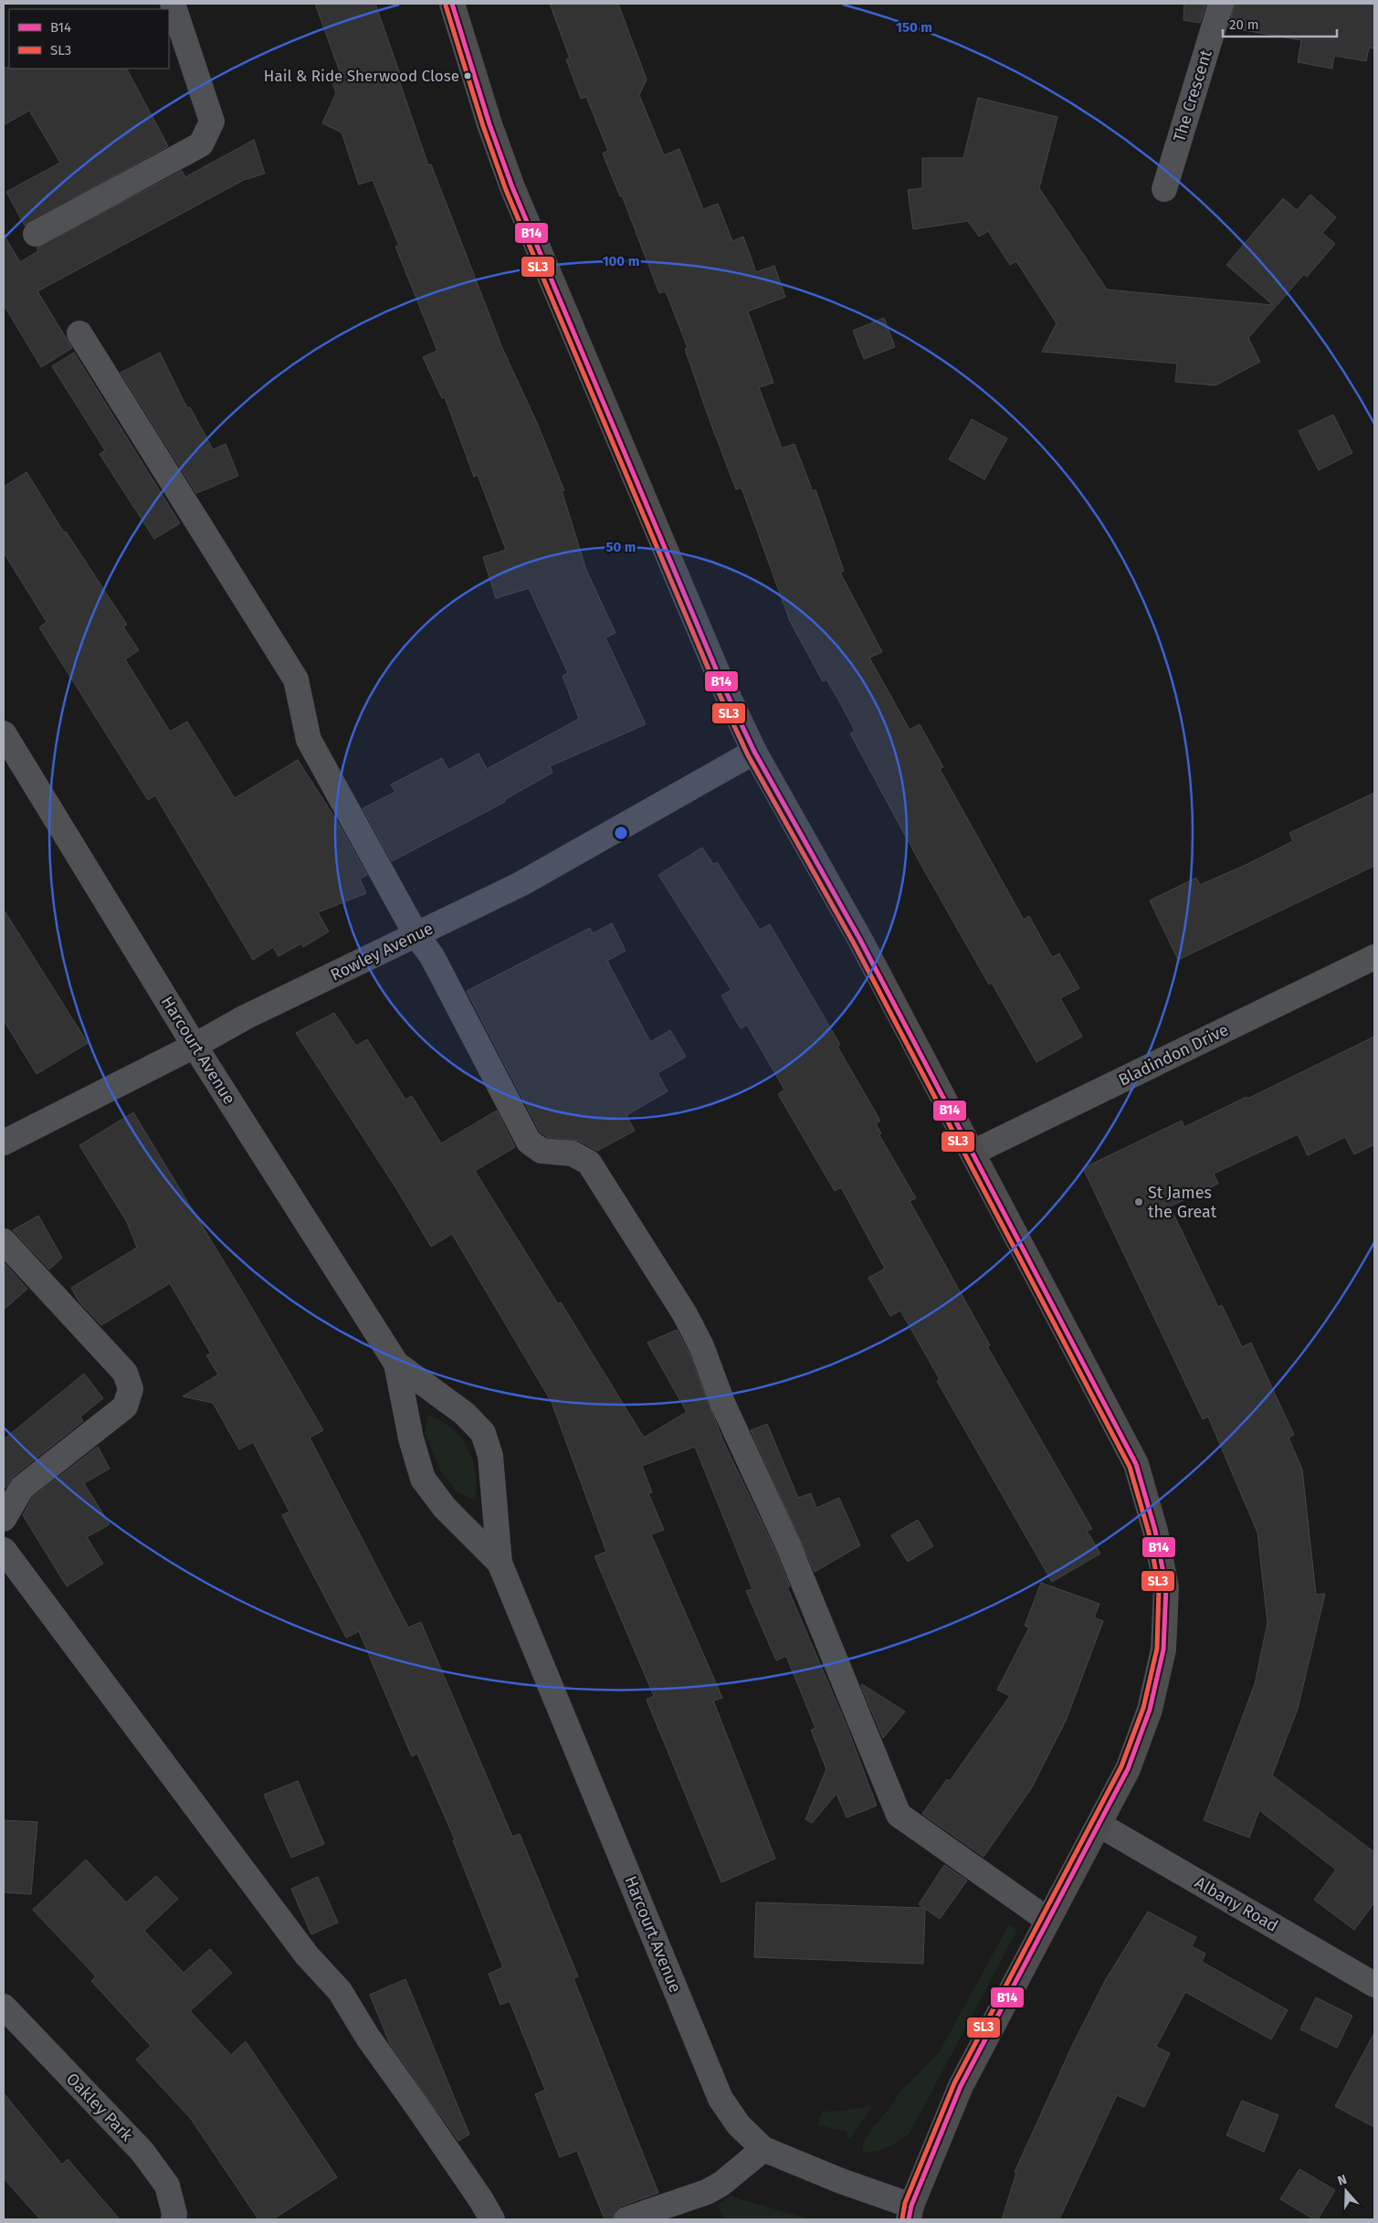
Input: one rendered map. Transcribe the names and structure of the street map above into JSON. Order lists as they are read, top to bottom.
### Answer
{
  "streets": {
    "street": [
      "The Crescent",
      "Rowley Avenue",
      "Harcourt Avenue",
      "Bladindon Drive",
      "Albany Road",
      "Oakley Park"
    ]
  },
  "crossings": [
    ["Rowley Avenue", "Harcourt Avenue"]
  ],
  "places": ["Hail & Ride Sherwood Close", "St James the Great"],
  "lines": ["transit line B14", "transit line SL3"],
  "legend": ["B14", "SL3"],
  "scale_bar": "20 m",
  "north": "top",
  "rings": ["150 m", "100 m", "50 m"]
}
